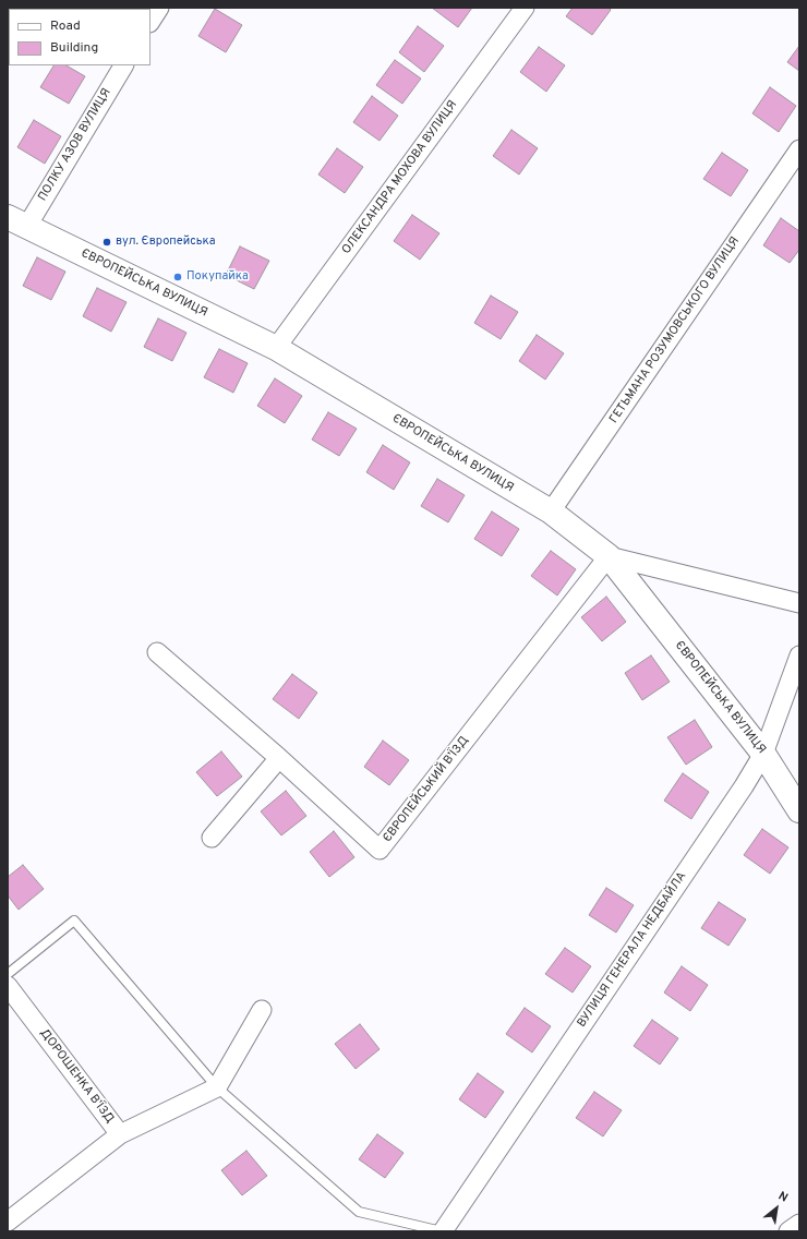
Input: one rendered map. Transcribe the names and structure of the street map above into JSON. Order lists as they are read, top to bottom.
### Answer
{
  "streets": {
    "street": [
      "ПОЛКУ АЗОВ ВУЛИЦЯ",
      "ОЛЕКСАНДРА МОХОВА ВУЛИЦЯ",
      "ЄВРОПЕЙСЬКА ВУЛИЦЯ",
      "ГЕТЬМАНА РОЗУМОВСЬКОГО ВУЛИЦЯ",
      "ЄВРОПЕЙСЬКИЙ В’ЇЗД",
      "ВУЛИЦЯ ГЕНЕРАЛА НЕДБАЙЛА",
      "ДОРОШЕНКА В’ЇЗД"
    ]
  },
  "crossings": [
    ["ПОЛКУ АЗОВ ВУЛИЦЯ", "ЄВРОПЕЙСЬКА ВУЛИЦЯ"],
    ["ОЛЕКСАНДРА МОХОВА ВУЛИЦЯ", "ЄВРОПЕЙСЬКА ВУЛИЦЯ"],
    ["ЄВРОПЕЙСЬКА ВУЛИЦЯ", "ГЕТЬМАНА РОЗУМОВСЬКОГО ВУЛИЦЯ"],
    ["ЄВРОПЕЙСЬКА ВУЛИЦЯ", "ЄВРОПЕЙСЬКИЙ В’ЇЗД"],
    ["ЄВРОПЕЙСЬКА ВУЛИЦЯ", "ВУЛИЦЯ ГЕНЕРАЛА НЕДБАЙЛА"]
  ],
  "places": ["вул. Європейська", "Покупайка"],
  "legend": ["Road", "Building"],
  "north": "top right"
}
